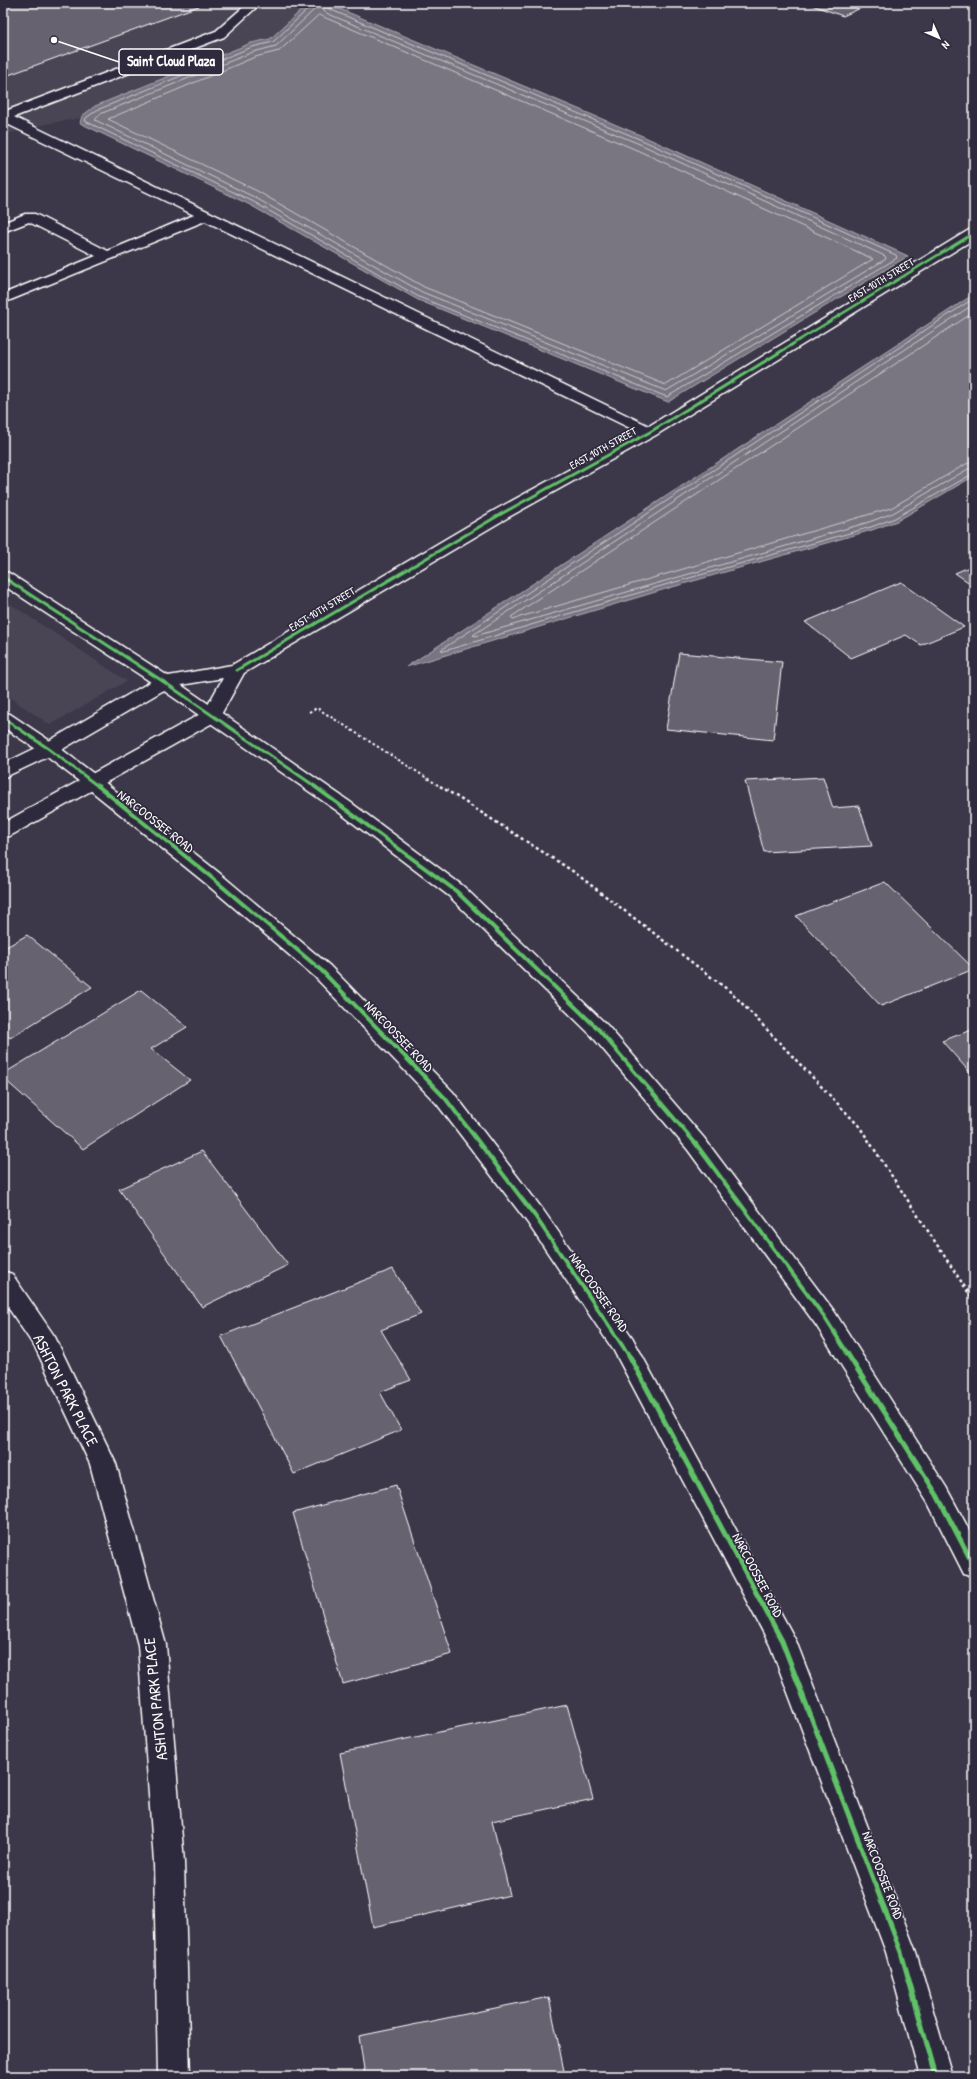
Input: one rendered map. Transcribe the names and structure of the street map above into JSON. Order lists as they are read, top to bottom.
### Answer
{
  "streets": {
    "main road": ["EAST 10TH STREET", "NARCOOSSEE ROAD", "ASHTON PARK PLACE"]
  },
  "crossings": [
    ["EAST 10TH STREET", "NARCOOSSEE ROAD"]
  ],
  "places": ["Saint Cloud Plaza"],
  "north": "bottom right"
}
